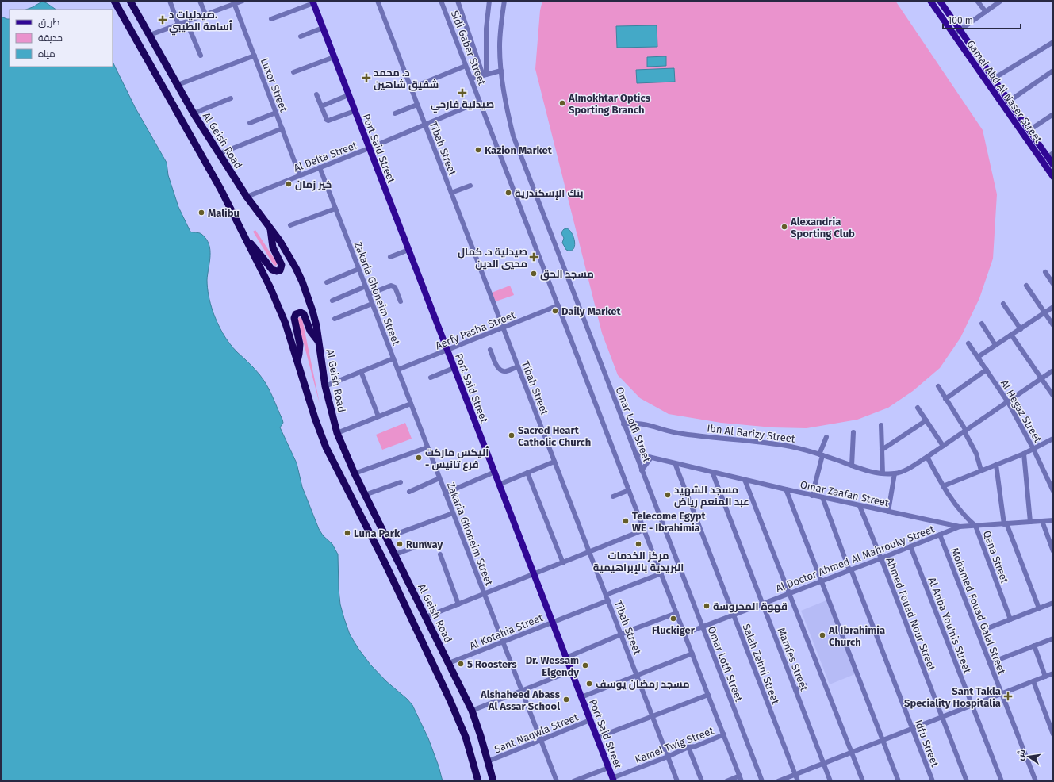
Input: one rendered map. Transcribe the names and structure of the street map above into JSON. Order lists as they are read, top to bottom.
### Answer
{
  "streets": {
    "highway": ["Al Geish Road"],
    "main road": ["Gamal Abd Al Naser Street", "Port Said Street"],
    "street": [
      "Sidi Gaber Street",
      "Luxor Street",
      "Tibah Street",
      "Al Delta Street",
      "Zakaria Ghoneim Street",
      "Aerfy Pasha Street",
      "Al Hegaz Street",
      "Omar Lotfi Street",
      "Ibn Al Barizy Street",
      "Omar Zaafan Street",
      "Qena Street",
      "Al Doctor Ahmed Al Mahrouky Street",
      "Mohamed Fouad Galal Street",
      "Ahmed Fouad Nour Street",
      "Al Anba You'nis Street",
      "Al Kotahia Street",
      "Mamfes Street",
      "Salah Zehni Street",
      "Sant Naqwla Street",
      "Idfu Street",
      "Kamel Twig Street"
    ]
  },
  "crossings": [
    ["Sidi Gaber Street", "Al Delta Street"],
    ["Luxor Street", "Al Delta Street"],
    ["Al Geish Road", "Al Delta Street"],
    ["Al Geish Road", "Al Kotahia Street"],
    ["Al Geish Road", "Sant Naqwla Street"],
    ["Port Said Street", "Al Delta Street"],
    ["Port Said Street", "Aerfy Pasha Street"],
    ["Port Said Street", "Al Kotahia Street"],
    ["Port Said Street", "Sant Naqwla Street"],
    ["Port Said Street", "Kamel Twig Street"],
    ["Tibah Street", "Al Delta Street"],
    ["Tibah Street", "Aerfy Pasha Street"],
    ["Tibah Street", "Al Kotahia Street"],
    ["Tibah Street", "Kamel Twig Street"],
    ["Al Delta Street", "Zakaria Ghoneim Street"],
    ["Zakaria Ghoneim Street", "Aerfy Pasha Street"],
    ["Zakaria Ghoneim Street", "Al Kotahia Street"],
    ["Zakaria Ghoneim Street", "Sant Naqwla Street"],
    ["Al Hegaz Street", "Ibn Al Barizy Street"],
    ["Omar Lotfi Street", "Ibn Al Barizy Street"],
    ["Omar Lotfi Street", "Omar Zaafan Street"],
    ["Omar Lotfi Street", "Al Doctor Ahmed Al Mahrouky Street"],
    ["Ibn Al Barizy Street", "Qena Street"],
    ["Omar Zaafan Street", "Qena Street"],
    ["Omar Zaafan Street", "Al Doctor Ahmed Al Mahrouky Street"],
    ["Omar Zaafan Street", "Ahmed Fouad Nour Street"],
    ["Omar Zaafan Street", "Mamfes Street"],
    ["Omar Zaafan Street", "Salah Zehni Street"],
    ["Omar Zaafan Street", "Idfu Street"],
    ["Al Doctor Ahmed Al Mahrouky Street", "Mohamed Fouad Galal Street"],
    ["Al Doctor Ahmed Al Mahrouky Street", "Ahmed Fouad Nour Street"],
    ["Al Doctor Ahmed Al Mahrouky Street", "Al Anba You'nis Street"],
    ["Al Doctor Ahmed Al Mahrouky Street", "Mamfes Street"],
    ["Al Doctor Ahmed Al Mahrouky Street", "Salah Zehni Street"],
    ["Al Doctor Ahmed Al Mahrouky Street", "Idfu Street"]
  ],
  "places": {
    "health": [
      "صيدليات د. أسامة الطيبي",
      "د. محمد شفيق شاهين",
      "صيدلية فارحي",
      "صيدلية د. كمال محيي الدين",
      "Sant Takla Speciality Hospitalia"
    ],
    "other": [
      "Almokhtar Optics Sporting Branch",
      "Kazion Market",
      "خير زمان",
      "بنك الإسكندرية",
      "Malibu",
      "Alexandria Sporting Club",
      "مسجد الحق",
      "Daily Market",
      "Sacred Heart Catholic Church",
      "أليكس ماركت - فرع تانيس",
      "مسجد الشهيد عبد المنعم رياض",
      "Telecome Egypt WE - Ibrahimia",
      "Luna Park",
      "Runway",
      "مركز الخدمات البريدية بالإبراهيمية",
      "قهوة المحروسة",
      "Fluckiger",
      "Al Ibrahimia Church",
      "5 Roosters",
      "Dr. Wessam Elgendy",
      "مسجد رمضان يوسف",
      "Alshaheed Abass Al Assar School"
    ]
  },
  "legend": ["طريق", "حديقة", "مياه"],
  "scale_bar": "100 m",
  "north": "left"
}
